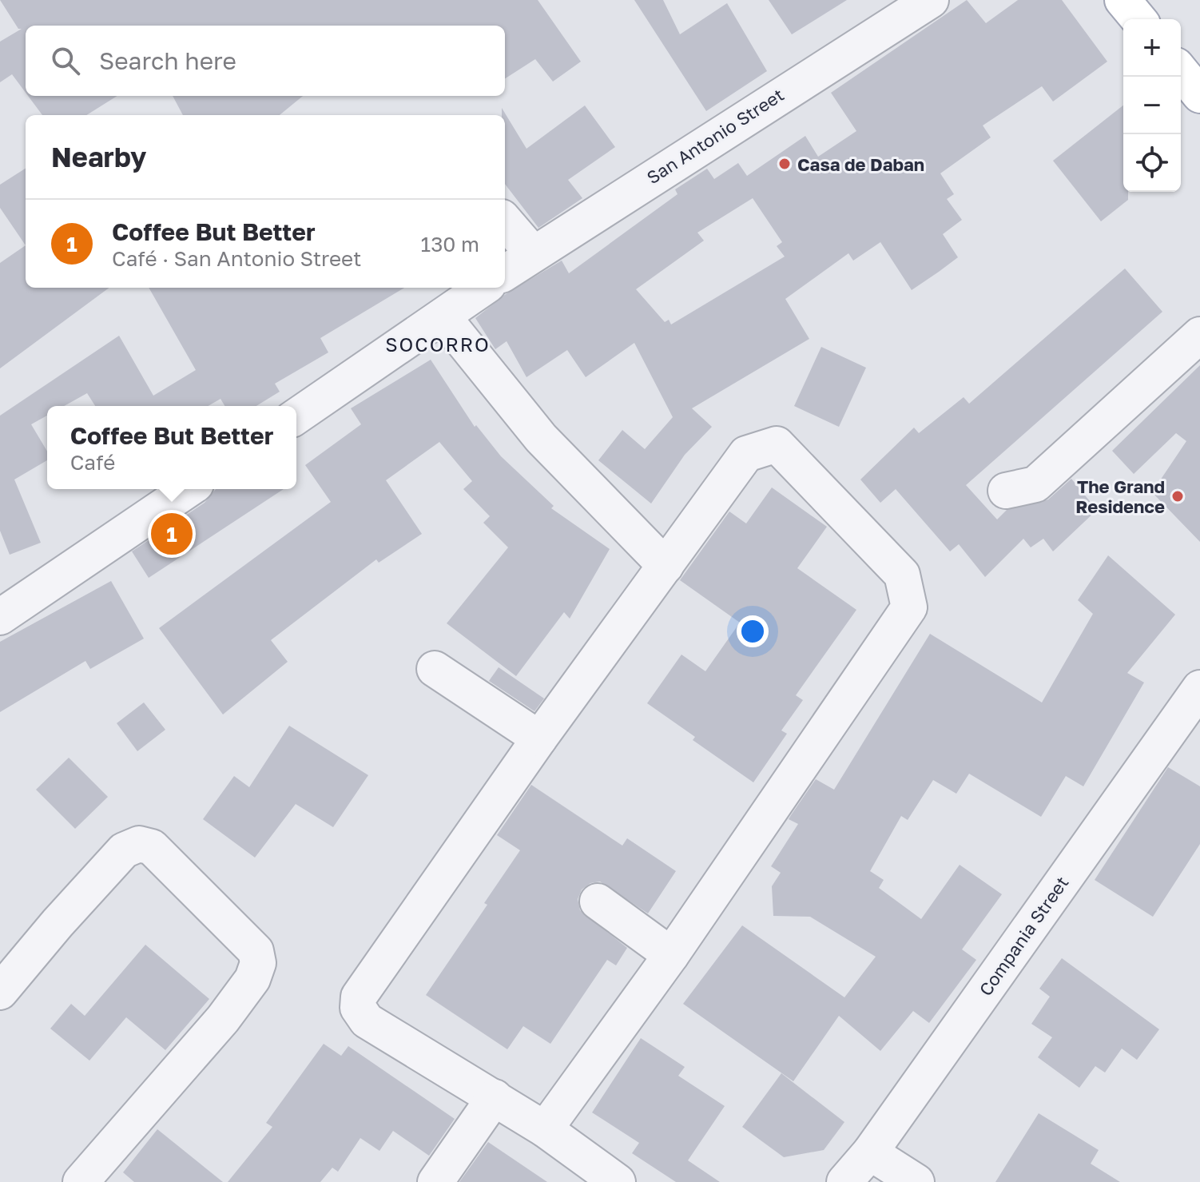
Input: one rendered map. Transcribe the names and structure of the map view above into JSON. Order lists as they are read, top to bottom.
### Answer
{
  "streets": {
    "street": ["San Antonio Street", "Compania Street"]
  },
  "districts": ["SOCORRO"],
  "places": ["Casa de Daban", "The Grand Residence"],
  "page": {
    "map_buttons": ["+", "−"],
    "search": "Search here",
    "heading": "Nearby",
    "list": [
      {
        "mark": "1",
        "name": "Coffee But Better",
        "note": "Café · San Antonio Street",
        "value": "130 m"
      }
    ],
    "popup": ["Coffee But Better", "Café"],
    "pins": "1"
  }
}
